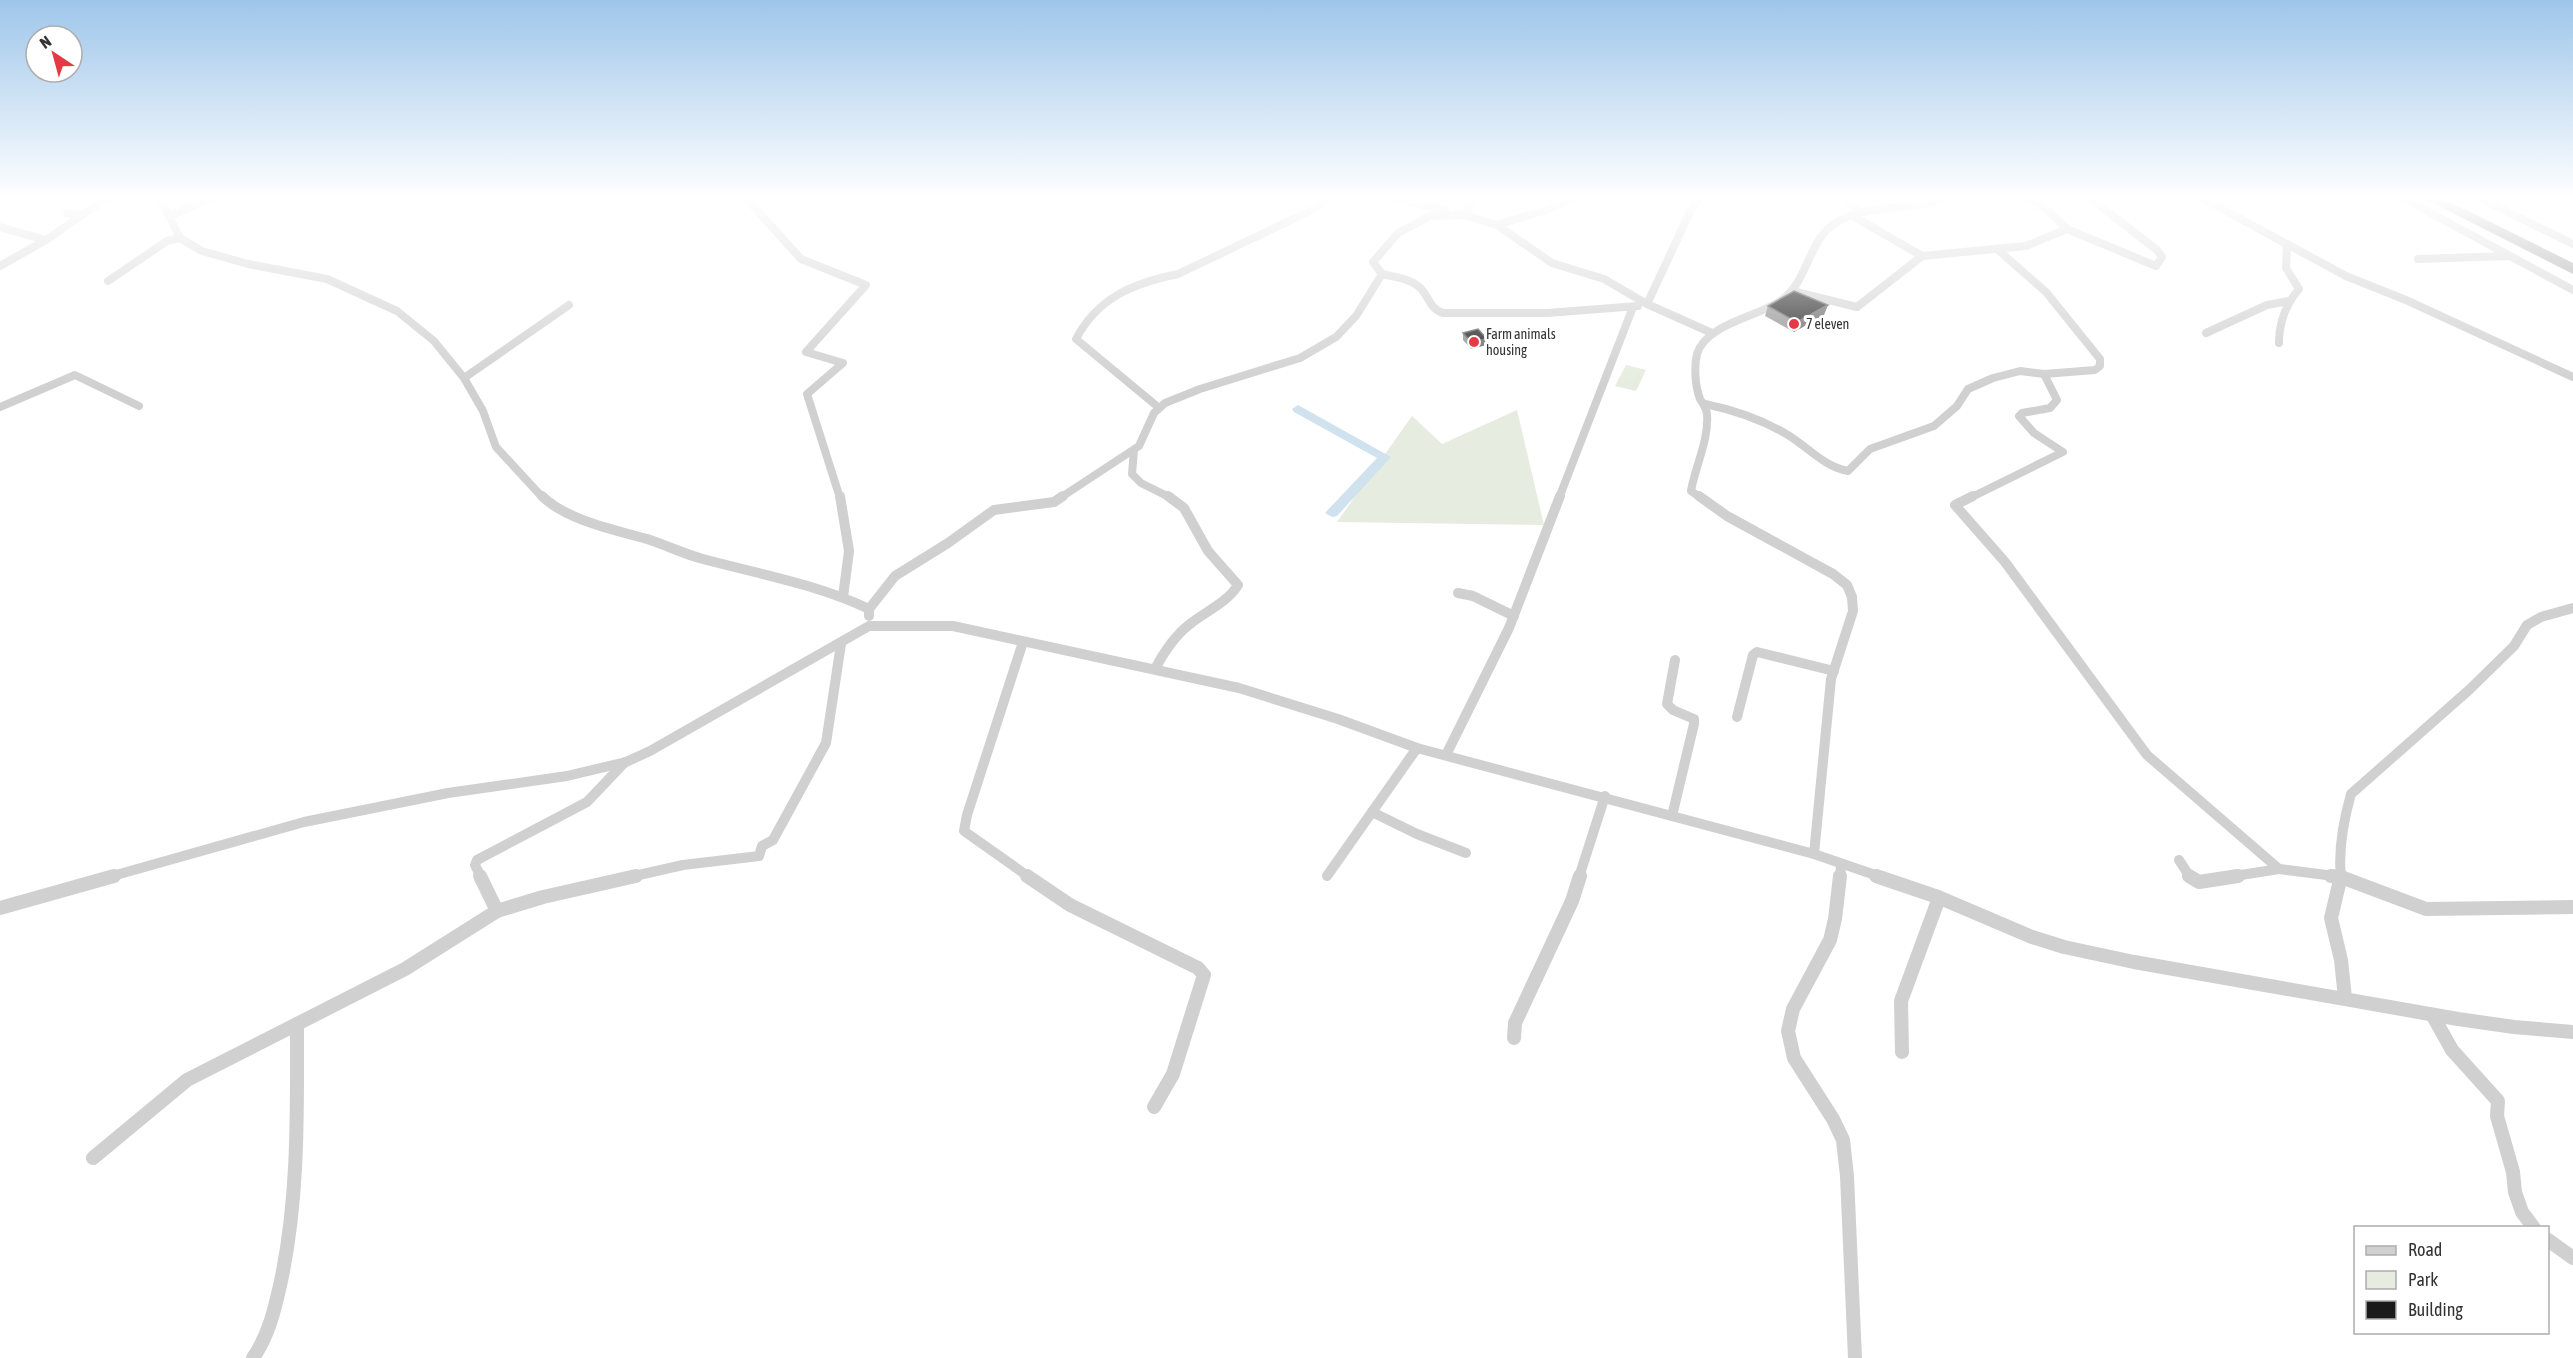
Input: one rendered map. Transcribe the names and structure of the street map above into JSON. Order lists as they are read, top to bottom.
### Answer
{
  "places": ["7 eleven", "Farm animals housing"],
  "legend": ["Road", "Park", "Building"],
  "north": "top left"
}
